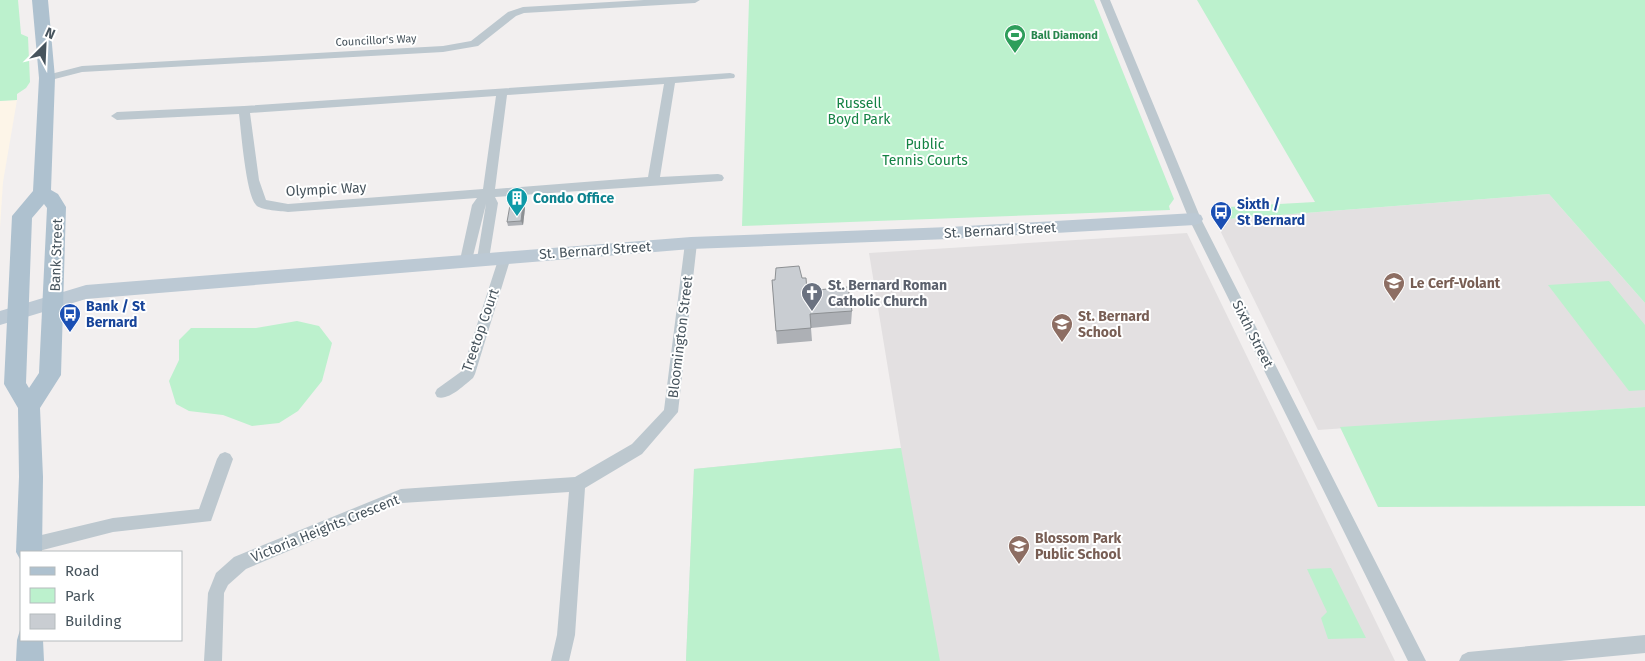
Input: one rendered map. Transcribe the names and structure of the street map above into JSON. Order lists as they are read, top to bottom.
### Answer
{
  "streets": {
    "main road": ["Bank Street"],
    "street": [
      "Councillor's Way",
      "Olympic Way",
      "St. Bernard Street",
      "Treetop Court",
      "Sixth Street",
      "Bloomington Street",
      "Victoria Heights Crescent"
    ]
  },
  "crossings": [
    ["St. Bernard Street", "Bank Street"],
    ["St. Bernard Street", "Treetop Court"],
    ["St. Bernard Street", "Sixth Street"],
    ["St. Bernard Street", "Bloomington Street"],
    ["Bloomington Street", "Victoria Heights Crescent"]
  ],
  "parks": ["Russell Boyd Park", "Public Tennis Courts"],
  "places": {
    "sports": ["Ball Diamond"],
    "building": ["Condo Office"],
    "bus stop": ["Sixth / St Bernard", "Bank / St Bernard"],
    "school or university": ["Le Cerf-Volant", "St. Bernard School", "Blossom Park Public School"],
    "church": ["St. Bernard Roman Catholic Church"]
  },
  "legend": ["Road", "Park", "Building"],
  "north": "top right"
}
